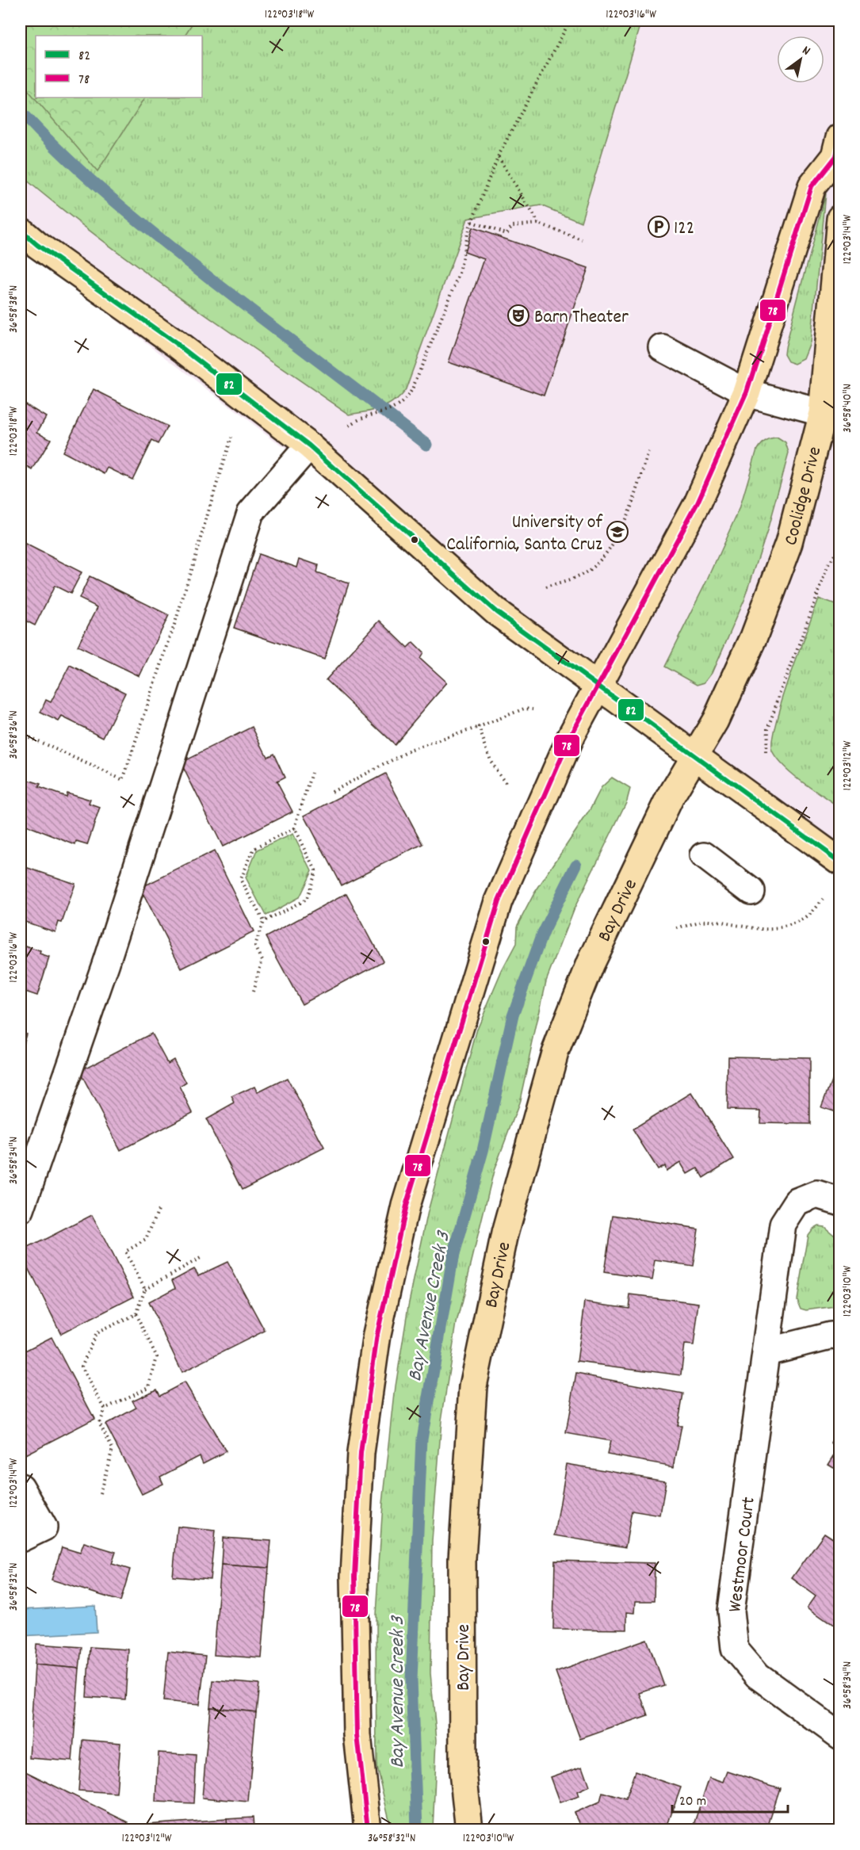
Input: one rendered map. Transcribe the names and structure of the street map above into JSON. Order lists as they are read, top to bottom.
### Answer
{
  "streets": {
    "main road": ["Coolidge Drive", "Bay Drive"],
    "street": ["Westmoor Court"]
  },
  "crossings": [
    ["Coolidge Drive", "Bay Drive"]
  ],
  "water": ["Bay Avenue Creek 3"],
  "places": {
    "parking": ["122"],
    "theatre": ["Barn Theater"],
    "school or university": ["University of California, Santa Cruz"]
  },
  "lines": ["transit line 78", "transit line 82"],
  "legend": ["82", "78"],
  "scale_bar": "20 m",
  "north": "top right",
  "coordinates": [
    "122°03'18\"W",
    "122°03'16\"W",
    "122°03'14\"W",
    "36°58'38\"N",
    "36°58'40\"N",
    "36°58'36\"N",
    "122°03'12\"W",
    "36°58'34\"N",
    "122°03'10\"W",
    "36°58'32\"N"
  ]
}
